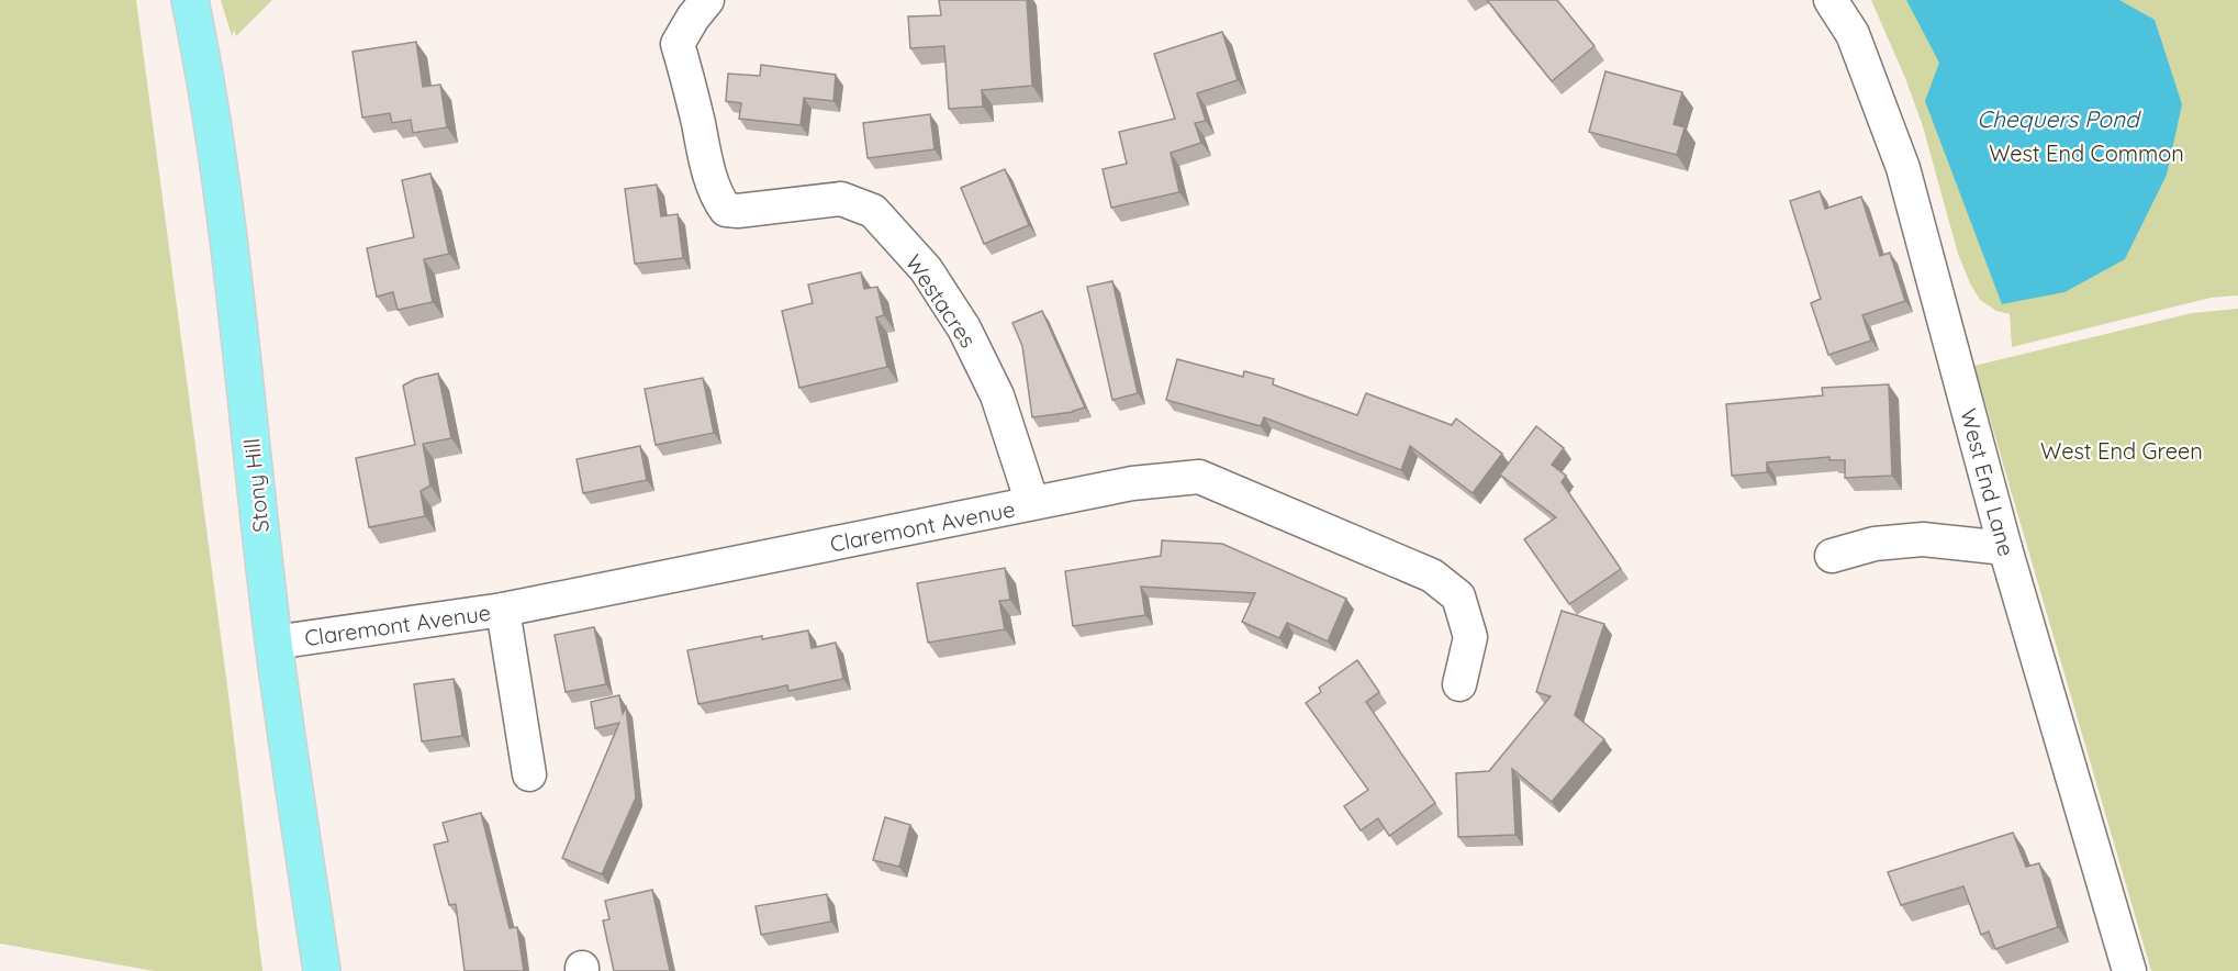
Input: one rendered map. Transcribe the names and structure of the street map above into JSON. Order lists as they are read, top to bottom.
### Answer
{
  "streets": {
    "main road": ["Stony Hill"],
    "street": ["Westacres", "West End Lane", "Claremont Avenue"]
  },
  "crossings": [
    ["Westacres", "Claremont Avenue"],
    ["Stony Hill", "Claremont Avenue"]
  ],
  "water": ["Chequers Pond"],
  "parks": ["West End Common", "West End Green"]
}
